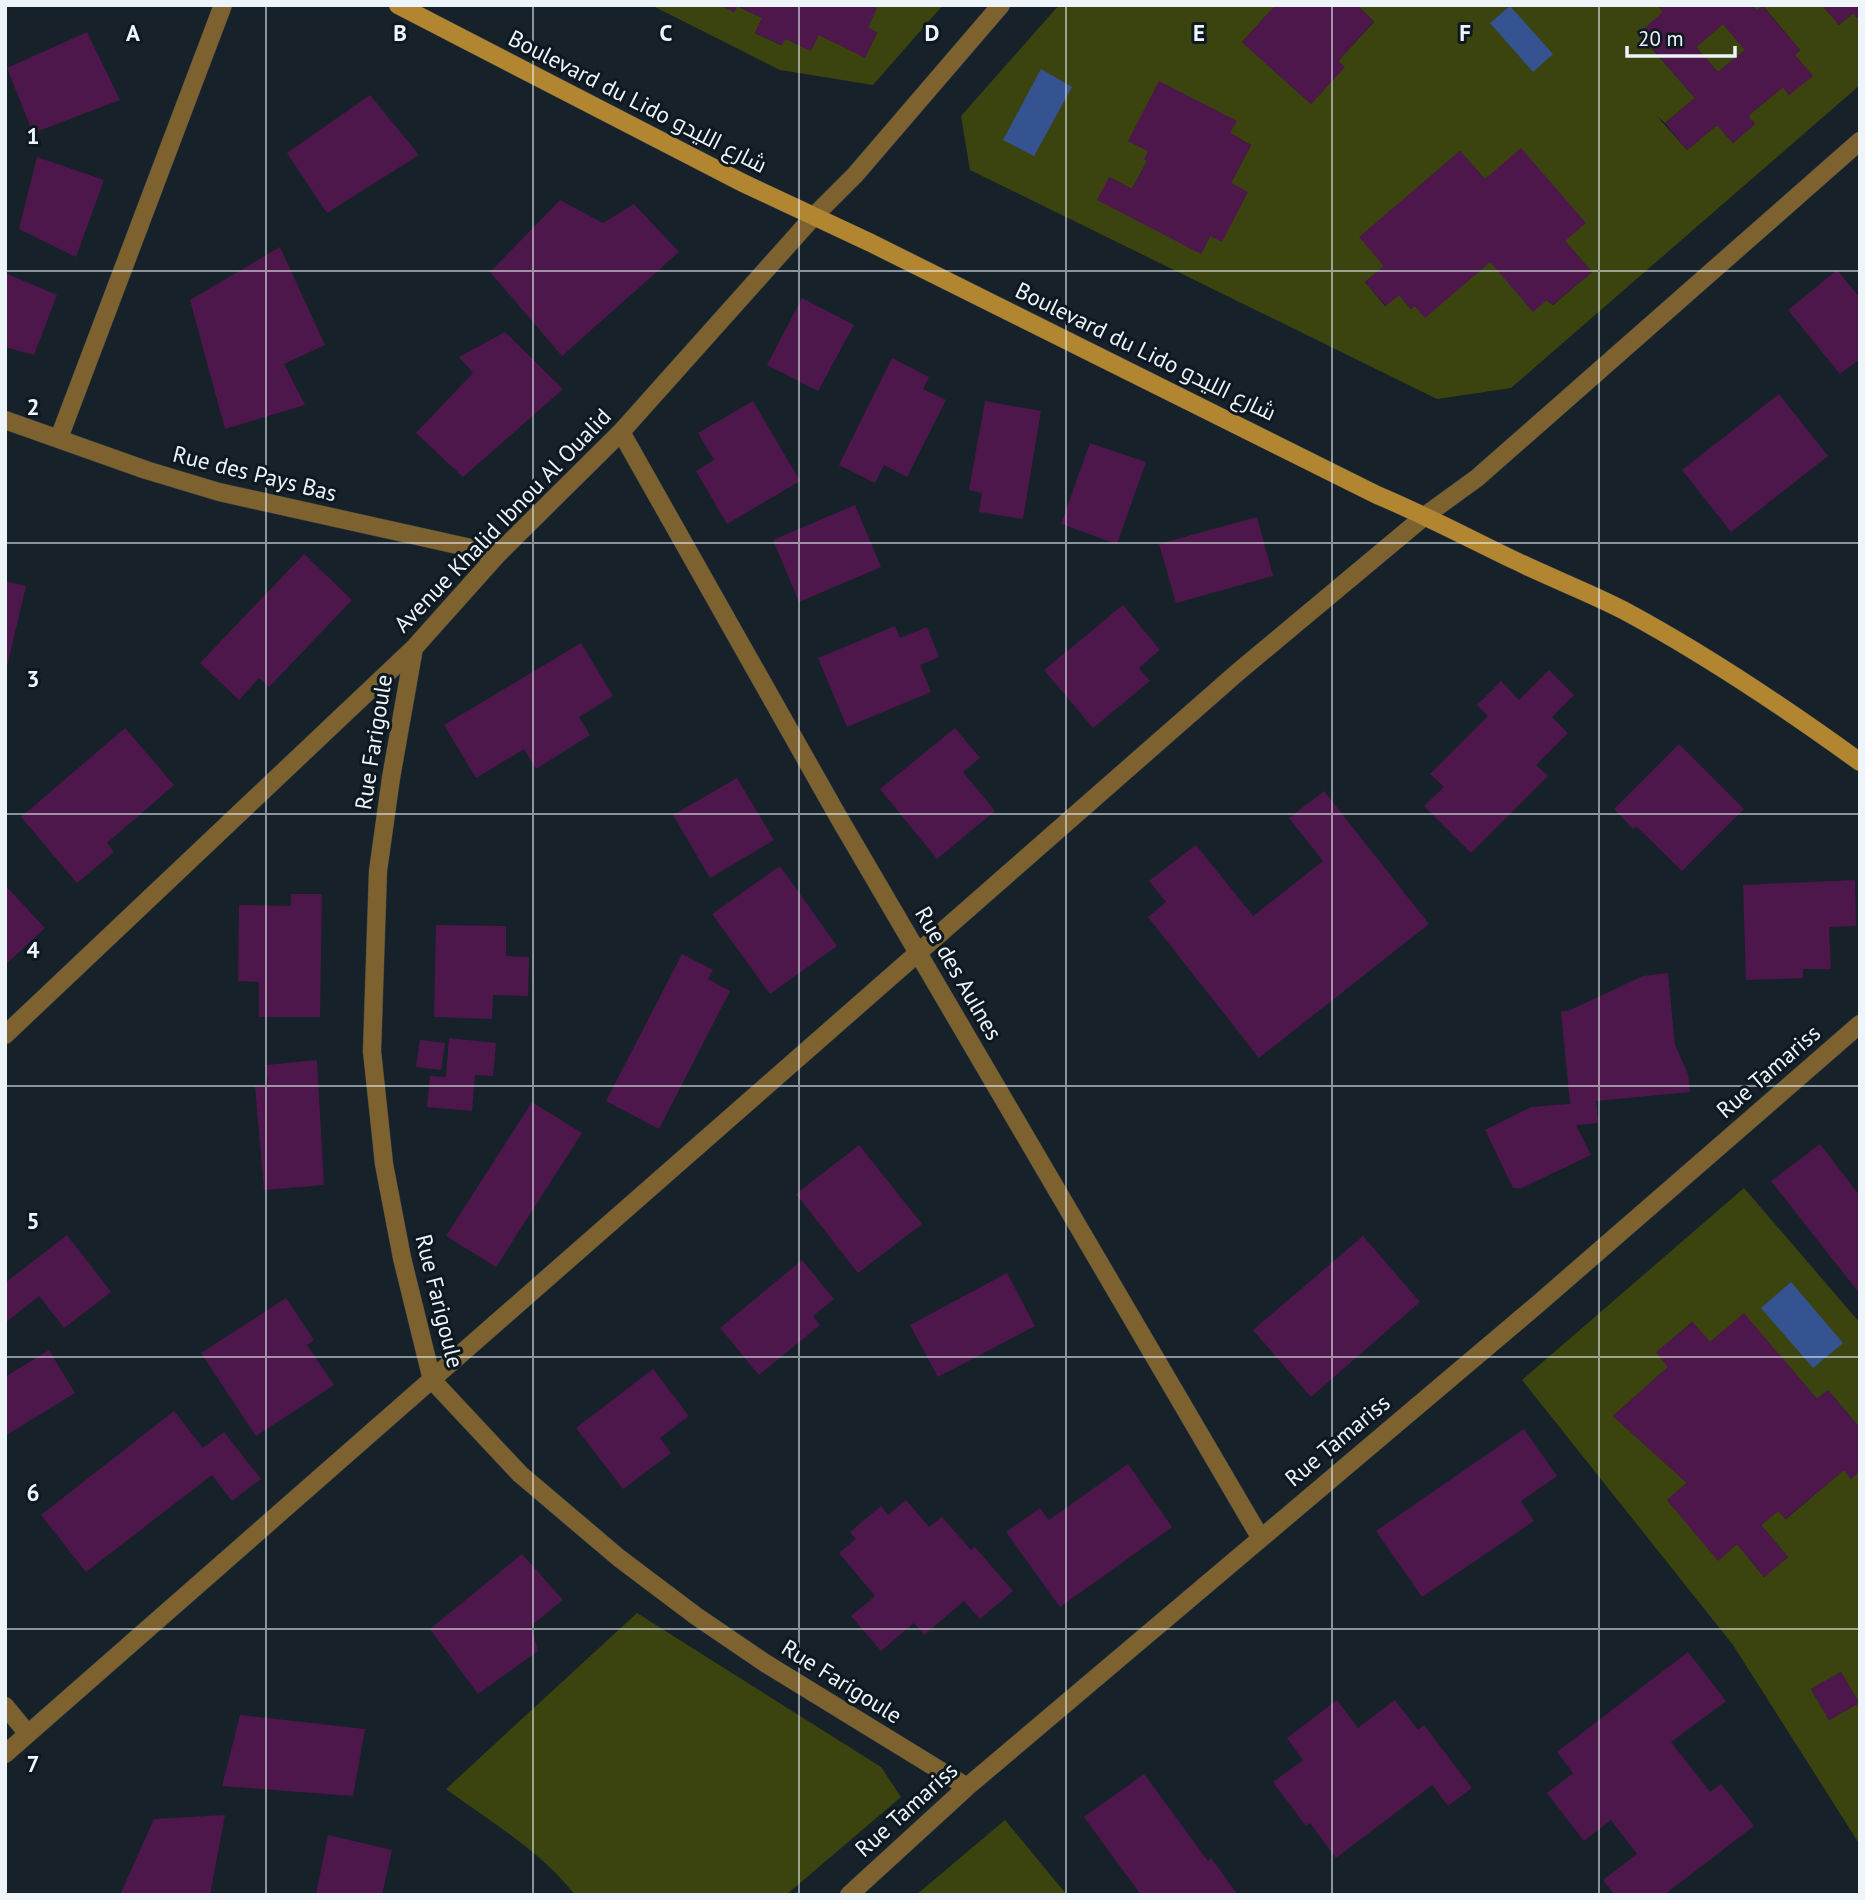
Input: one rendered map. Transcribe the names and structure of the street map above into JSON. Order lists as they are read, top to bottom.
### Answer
{
  "streets": {
    "main road": ["Boulevard du Lido شارع الليدو"],
    "street": [
      "Rue des Pays Bas",
      "Avenue Khalid Ibnou Al Oualid",
      "Rue Farigoule",
      "Rue des Aulnes",
      "Rue Tamariss"
    ]
  },
  "crossings": [
    ["Boulevard du Lido شارع الليدو", "Avenue Khalid Ibnou Al Oualid"],
    ["Rue des Pays Bas", "Avenue Khalid Ibnou Al Oualid"],
    ["Avenue Khalid Ibnou Al Oualid", "Rue Farigoule"],
    ["Avenue Khalid Ibnou Al Oualid", "Rue des Aulnes"],
    ["Rue Farigoule", "Rue Tamariss"],
    ["Rue des Aulnes", "Rue Tamariss"]
  ],
  "scale_bar": "20 m",
  "grid": {
    "columns": [
      "A",
      "B",
      "C",
      "D",
      "E",
      "F"
    ],
    "rows": [
      "1",
      "2",
      "3",
      "4",
      "5",
      "6",
      "7"
    ]
  }
}
